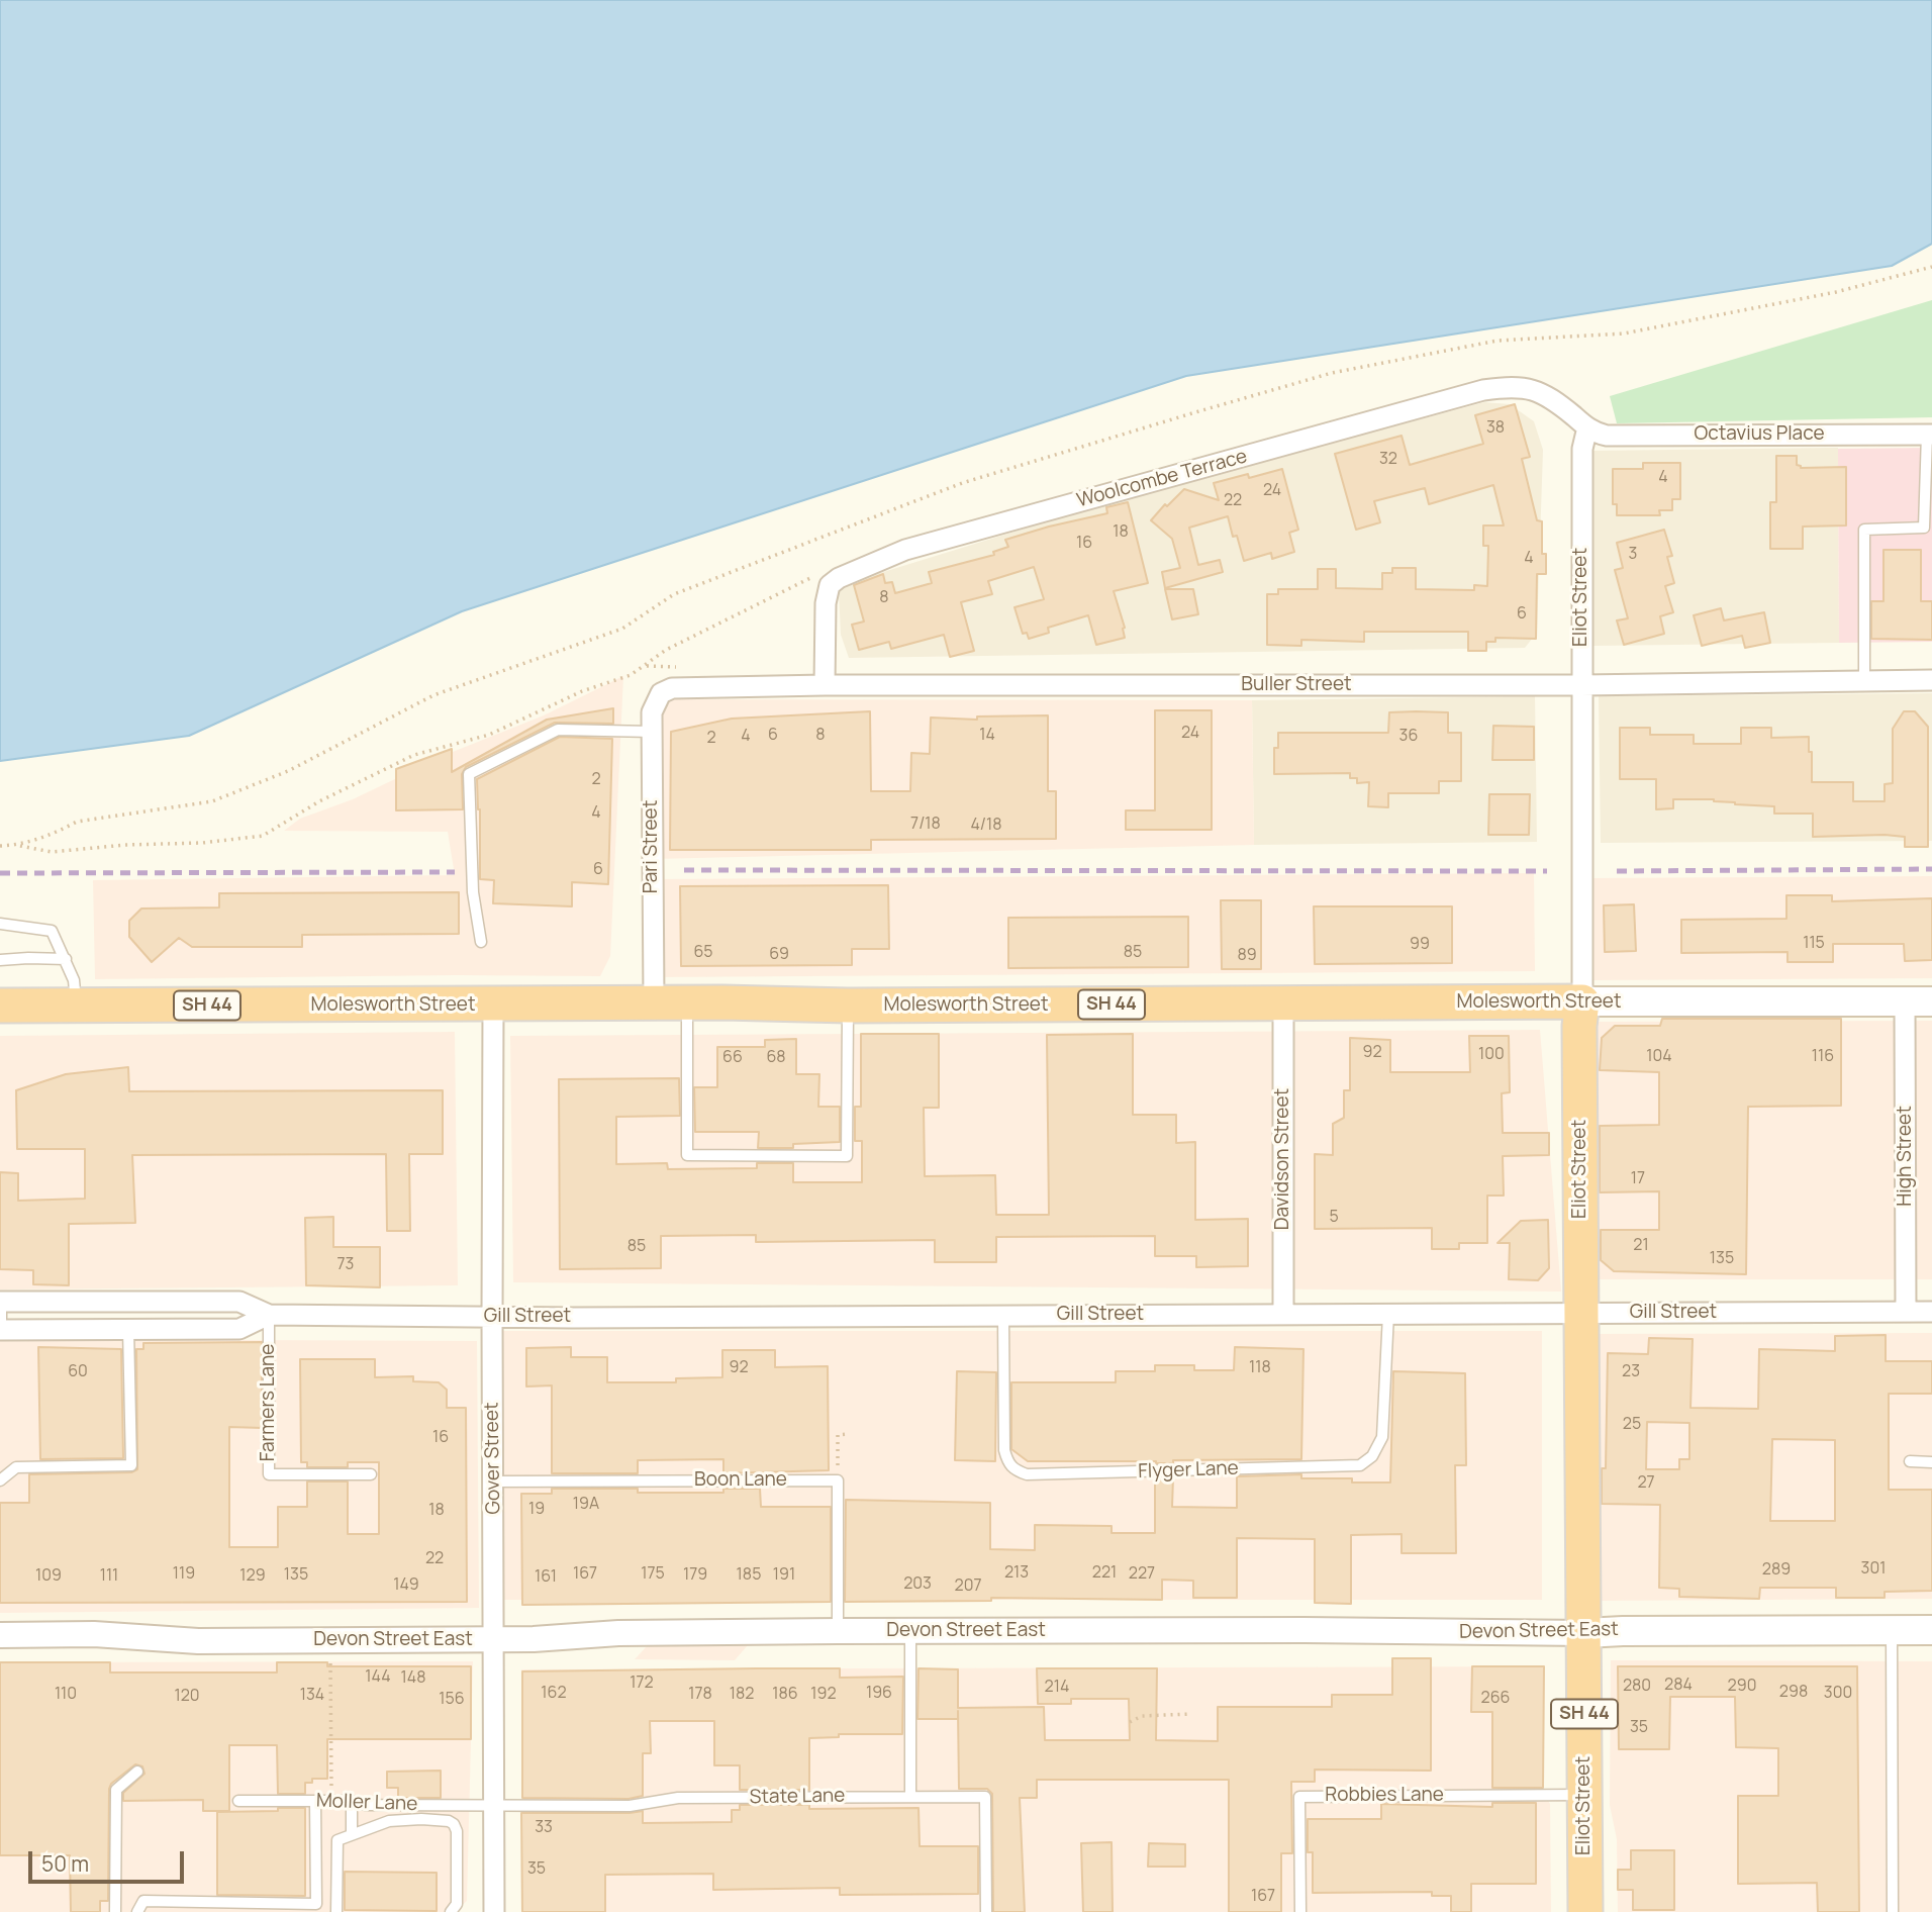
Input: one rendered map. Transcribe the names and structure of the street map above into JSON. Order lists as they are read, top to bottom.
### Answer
{
  "streets": {
    "highway": ["Eliot Street", "Molesworth Street", "SH 44"],
    "main road": ["Devon Street East"],
    "street": [
      "Octavius Place",
      "Woolcombe Terrace",
      "Buller Street",
      "Pari Street",
      "High Street",
      "Davidson Street",
      "Gill Street",
      "Gover Street"
    ],
    "lane": [
      "Farmers Lane",
      "Flyger Lane",
      "Boon Lane",
      "Robbies Lane",
      "State Lane",
      "Moller Lane"
    ]
  },
  "crossings": [
    ["Octavius Place", "Woolcombe Terrace"],
    ["Octavius Place", "Eliot Street"],
    ["Woolcombe Terrace", "Eliot Street"],
    ["Eliot Street", "Buller Street"],
    ["Eliot Street", "Molesworth Street"],
    ["Eliot Street", "Gill Street"],
    ["Eliot Street", "Devon Street East"],
    ["Eliot Street", "Robbies Lane"],
    ["Buller Street", "Pari Street"],
    ["Pari Street", "Molesworth Street"],
    ["Molesworth Street", "High Street"],
    ["Molesworth Street", "Davidson Street"],
    ["Molesworth Street", "Gover Street"],
    ["High Street", "Gill Street"],
    ["Davidson Street", "Gill Street"],
    ["Gill Street", "Farmers Lane"],
    ["Gill Street", "Gover Street"],
    ["Gill Street", "Flyger Lane"],
    ["Gover Street", "Boon Lane"],
    ["Gover Street", "Devon Street East"],
    ["Gover Street", "State Lane"],
    ["Gover Street", "Moller Lane"],
    ["State Lane", "Moller Lane"]
  ],
  "house_numbers": [
    "38",
    "32",
    "4",
    "24",
    "22",
    "18",
    "16",
    "3",
    "4",
    "8",
    "6",
    "24",
    "6",
    "8",
    "14",
    "4",
    "36",
    "2",
    "2",
    "4",
    "7/18",
    "4/18",
    "6",
    "115",
    "99",
    "65",
    "85",
    "69",
    "89",
    "92",
    "100",
    "104",
    "116",
    "66",
    "68",
    "17",
    "5",
    "21",
    "85",
    "135",
    "73",
    "92",
    "118",
    "60",
    "23",
    "25",
    "16",
    "27",
    "19A",
    "19",
    "18",
    "22",
    "301",
    "289",
    "213",
    "221",
    "119",
    "167",
    "175",
    "227",
    "135",
    "179",
    "185",
    "191",
    "109",
    "111",
    "129",
    "161",
    "203",
    "149",
    "207",
    "144",
    "148",
    "172",
    "284",
    "280",
    "290",
    "214",
    "298",
    "162",
    "196",
    "300",
    "110",
    "178",
    "182",
    "186",
    "192",
    "134",
    "120",
    "266",
    "156",
    "35",
    "33",
    "35",
    "167"
  ],
  "scale_bar": "50 m"
}
